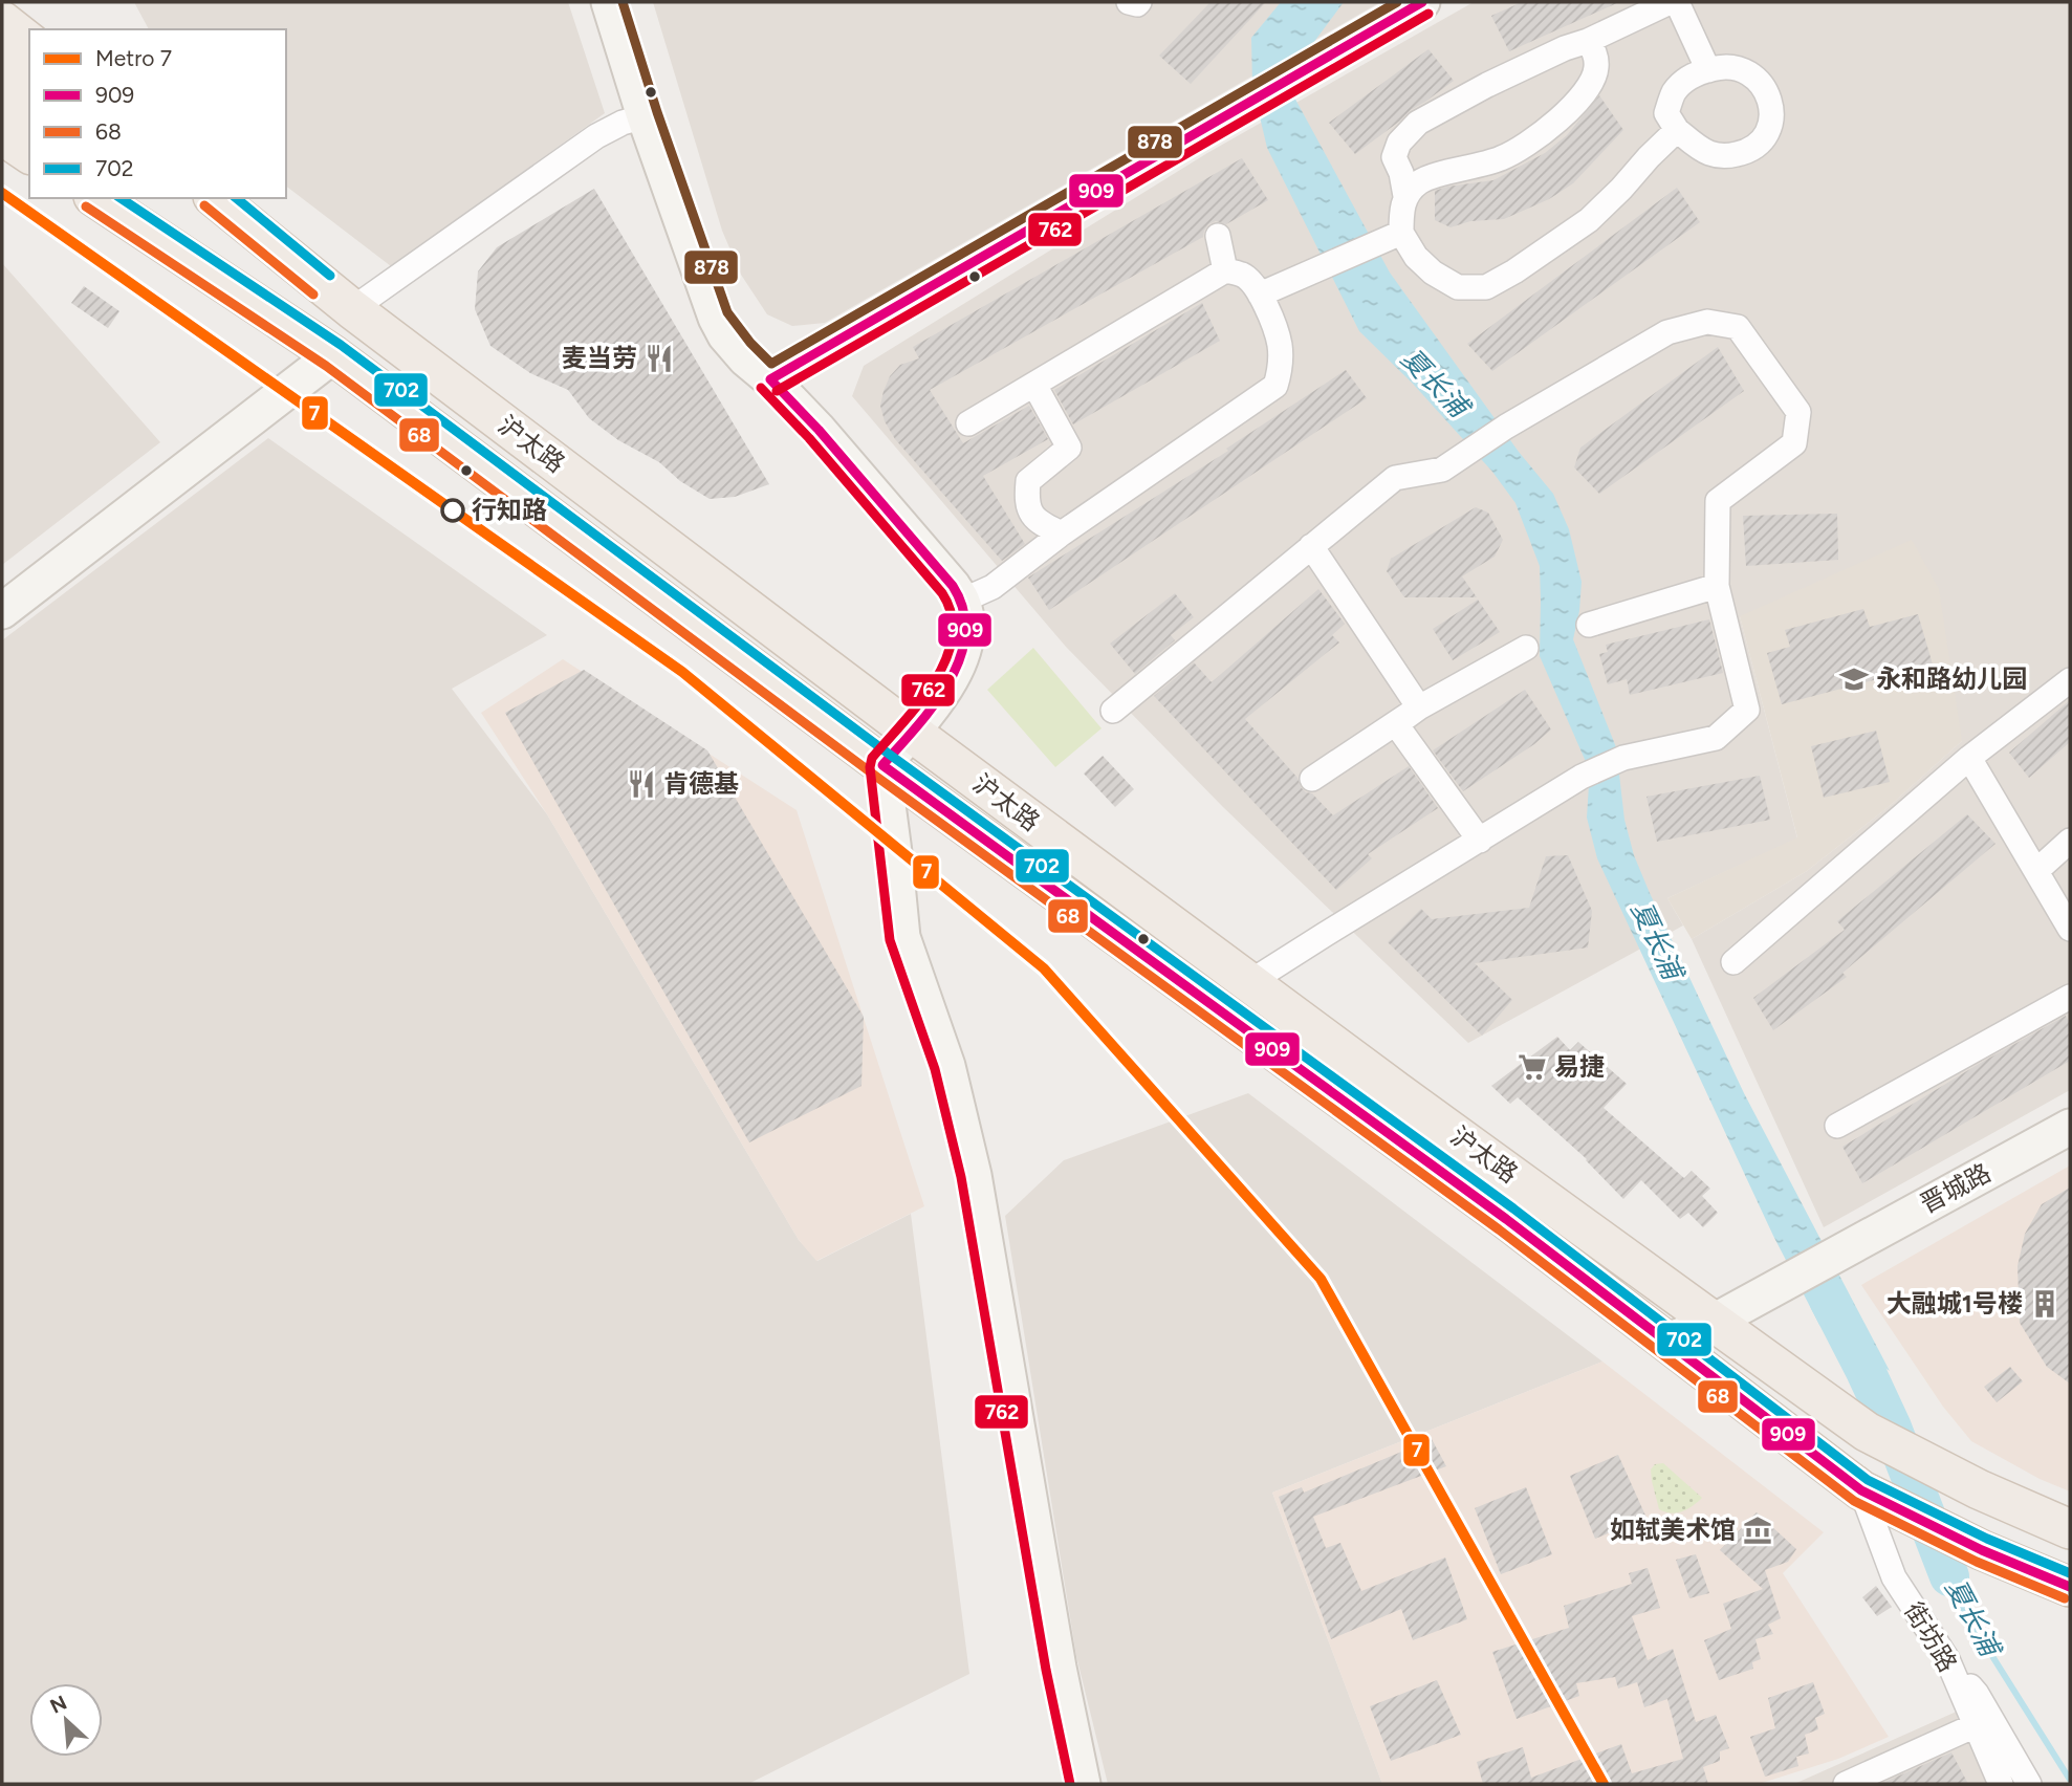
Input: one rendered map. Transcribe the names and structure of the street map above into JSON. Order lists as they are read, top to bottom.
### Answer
{
  "streets": {
    "main road": ["沪太路"],
    "street": ["晋城路", "街坊路"]
  },
  "crossings": [
    ["沪太路", "晋城路"],
    ["沪太路", "街坊路"]
  ],
  "water": ["夏长浦"],
  "places": {
    "restaurant": ["麦当劳", "肯德基"],
    "other": ["行知路"],
    "school or university": ["永和路幼儿园"],
    "supermarket": ["易捷"],
    "building": ["大融城1号楼"],
    "museum": ["如轼美术馆"]
  },
  "lines": [
    "transit line 909",
    "transit line 878",
    "transit line 762",
    "metro line 7",
    "transit line 702",
    "transit line 68"
  ],
  "legend": [
    "Metro 7",
    "909",
    "68",
    "702"
  ],
  "north": "top left"
}
